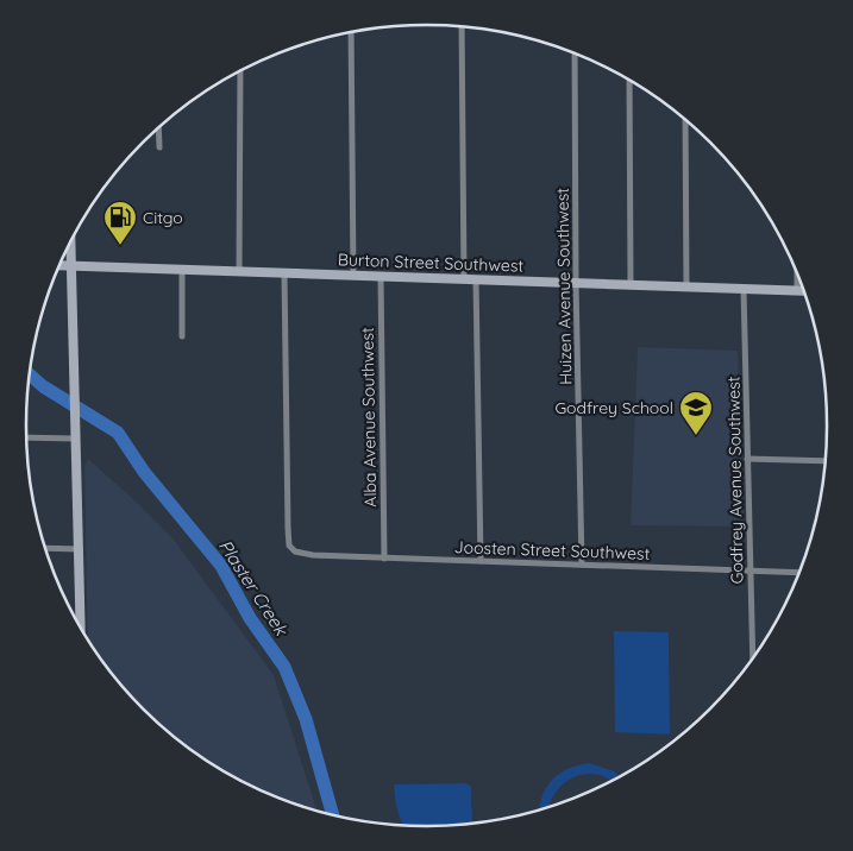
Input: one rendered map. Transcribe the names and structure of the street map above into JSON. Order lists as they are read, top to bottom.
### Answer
{
  "streets": {
    "main road": ["Burton Street Southwest"],
    "street": [
      "Huizen Avenue Southwest",
      "Alba Avenue Southwest",
      "Godfrey Avenue Southwest",
      "Joosten Street Southwest"
    ]
  },
  "crossings": [
    ["Burton Street Southwest", "Huizen Avenue Southwest"],
    ["Burton Street Southwest", "Alba Avenue Southwest"],
    ["Burton Street Southwest", "Godfrey Avenue Southwest"],
    ["Burton Street Southwest", "Joosten Street Southwest"],
    ["Huizen Avenue Southwest", "Joosten Street Southwest"],
    ["Alba Avenue Southwest", "Joosten Street Southwest"],
    ["Godfrey Avenue Southwest", "Joosten Street Southwest"]
  ],
  "water": ["Plaster Creek"],
  "places": {
    "fuel station": ["Citgo"],
    "school or university": ["Godfrey School"]
  }
}
